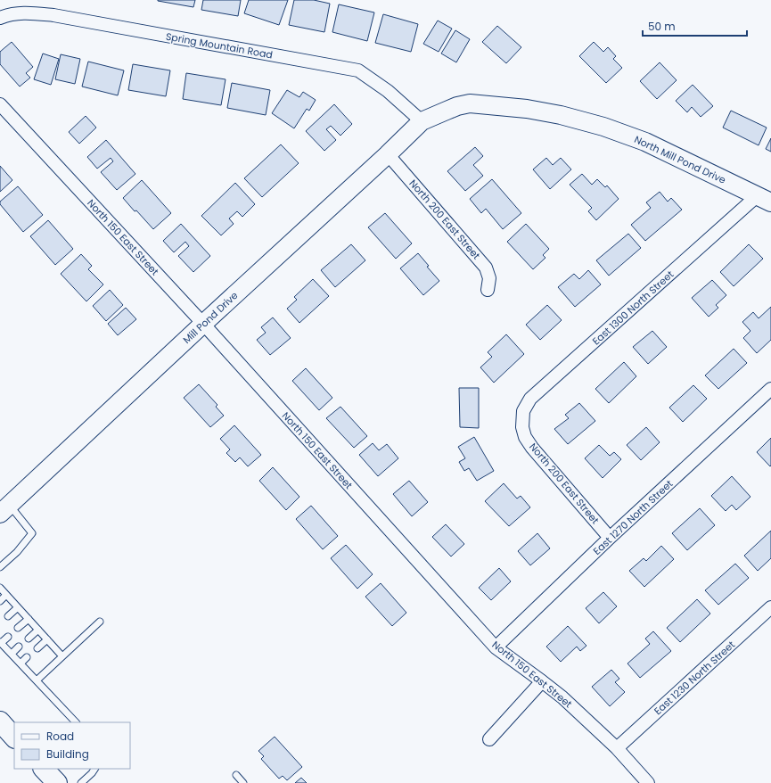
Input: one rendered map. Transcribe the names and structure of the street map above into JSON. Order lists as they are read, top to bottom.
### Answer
{
  "streets": {
    "main road": ["North Mill Pond Drive", "Mill Pond Drive"],
    "street": [
      "Spring Mountain Road",
      "North 200 East Street",
      "North 150 East Street",
      "East 1300 North Street",
      "East 1270 North Street",
      "East 1230 North Street"
    ]
  },
  "crossings": [
    ["Spring Mountain Road", "North Mill Pond Drive"],
    ["Spring Mountain Road", "Mill Pond Drive"],
    ["North Mill Pond Drive", "East 1300 North Street"],
    ["North Mill Pond Drive", "Mill Pond Drive"],
    ["North 200 East Street", "East 1300 North Street"],
    ["North 200 East Street", "Mill Pond Drive"],
    ["North 200 East Street", "East 1270 North Street"],
    ["North 150 East Street", "Mill Pond Drive"],
    ["North 150 East Street", "East 1270 North Street"],
    ["North 150 East Street", "East 1230 North Street"]
  ],
  "legend": ["Road", "Building"],
  "scale_bar": "50 m"
}
